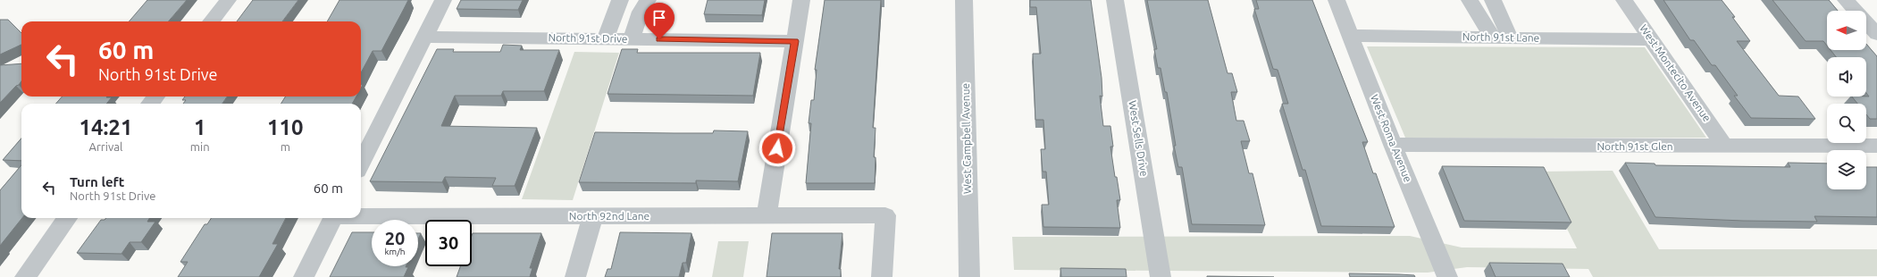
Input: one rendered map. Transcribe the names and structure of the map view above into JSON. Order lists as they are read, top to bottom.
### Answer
{
  "streets": {
    "street": [
      "North 91st Lane",
      "North 91st Drive",
      "West Montecito Avenue",
      "West Campbell Avenue",
      "West Sells Drive",
      "West Roma Avenue",
      "North 91st Glen",
      "North 92nd Lane"
    ]
  },
  "crossings": [
    ["North 91st Lane", "West Montecito Avenue"],
    ["North 91st Lane", "West Roma Avenue"],
    ["West Montecito Avenue", "North 91st Glen"],
    ["West Roma Avenue", "North 91st Glen"]
  ],
  "north": "left",
  "page": {
    "turn": ["60 m", "North 91st Drive"],
    "eta": [
      "14:21",
      "Arrival",
      "1",
      "min",
      "110",
      "m"
    ],
    "list": [
      {
        "name": "Turn left",
        "note": "North 91st Drive",
        "value": "60 m"
      }
    ],
    "speed": "20 km/h",
    "limit": "30"
  }
}
